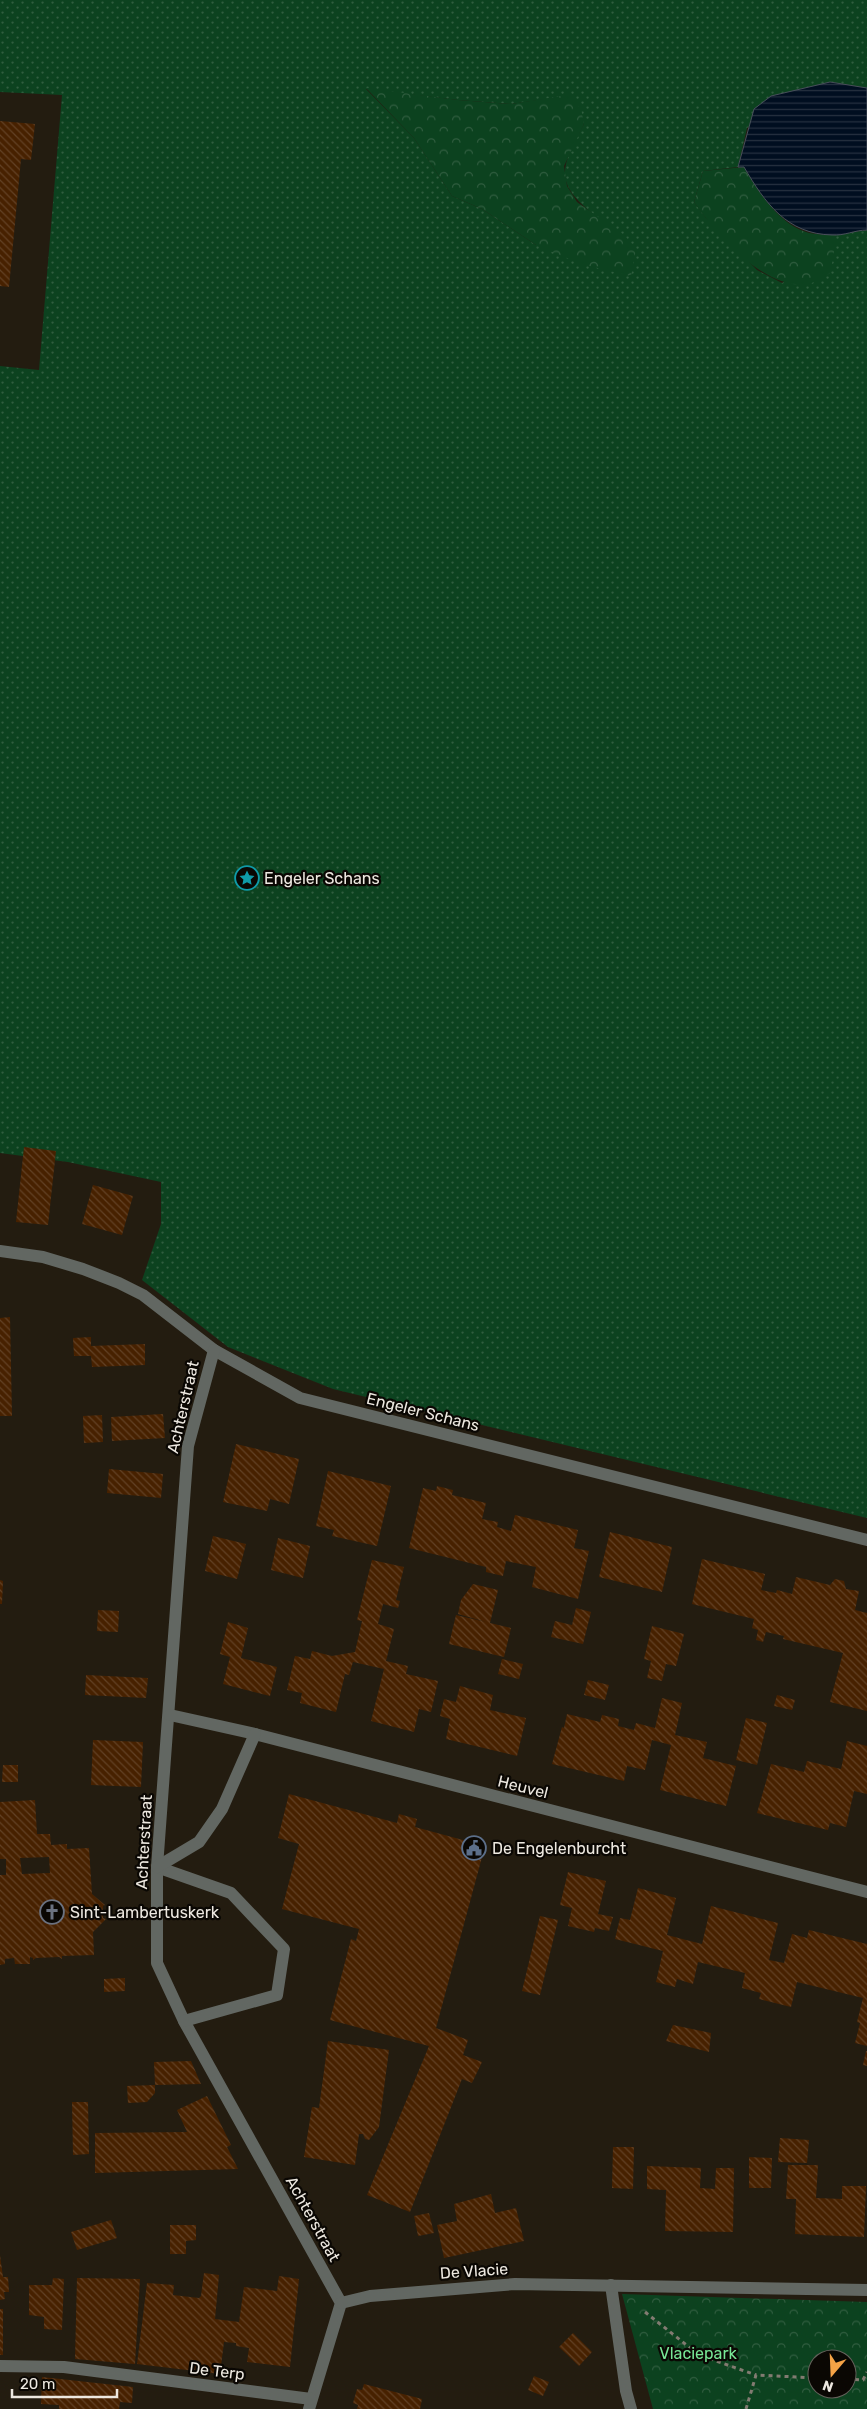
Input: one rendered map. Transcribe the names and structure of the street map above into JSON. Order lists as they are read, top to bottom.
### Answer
{
  "streets": {
    "street": [
      "Achterstraat",
      "Engeler Schans",
      "Heuvel",
      "De Vlacie",
      "De Terp"
    ]
  },
  "crossings": [
    ["Achterstraat", "Engeler Schans"],
    ["Achterstraat", "Heuvel"],
    ["Achterstraat", "De Vlacie"]
  ],
  "parks": ["Vlaciepark"],
  "places": {
    "place": ["Engeler Schans"],
    "public building": ["De Engelenburcht"],
    "church": ["Sint-Lambertuskerk"]
  },
  "scale_bar": "20 m",
  "north": "bottom"
}
